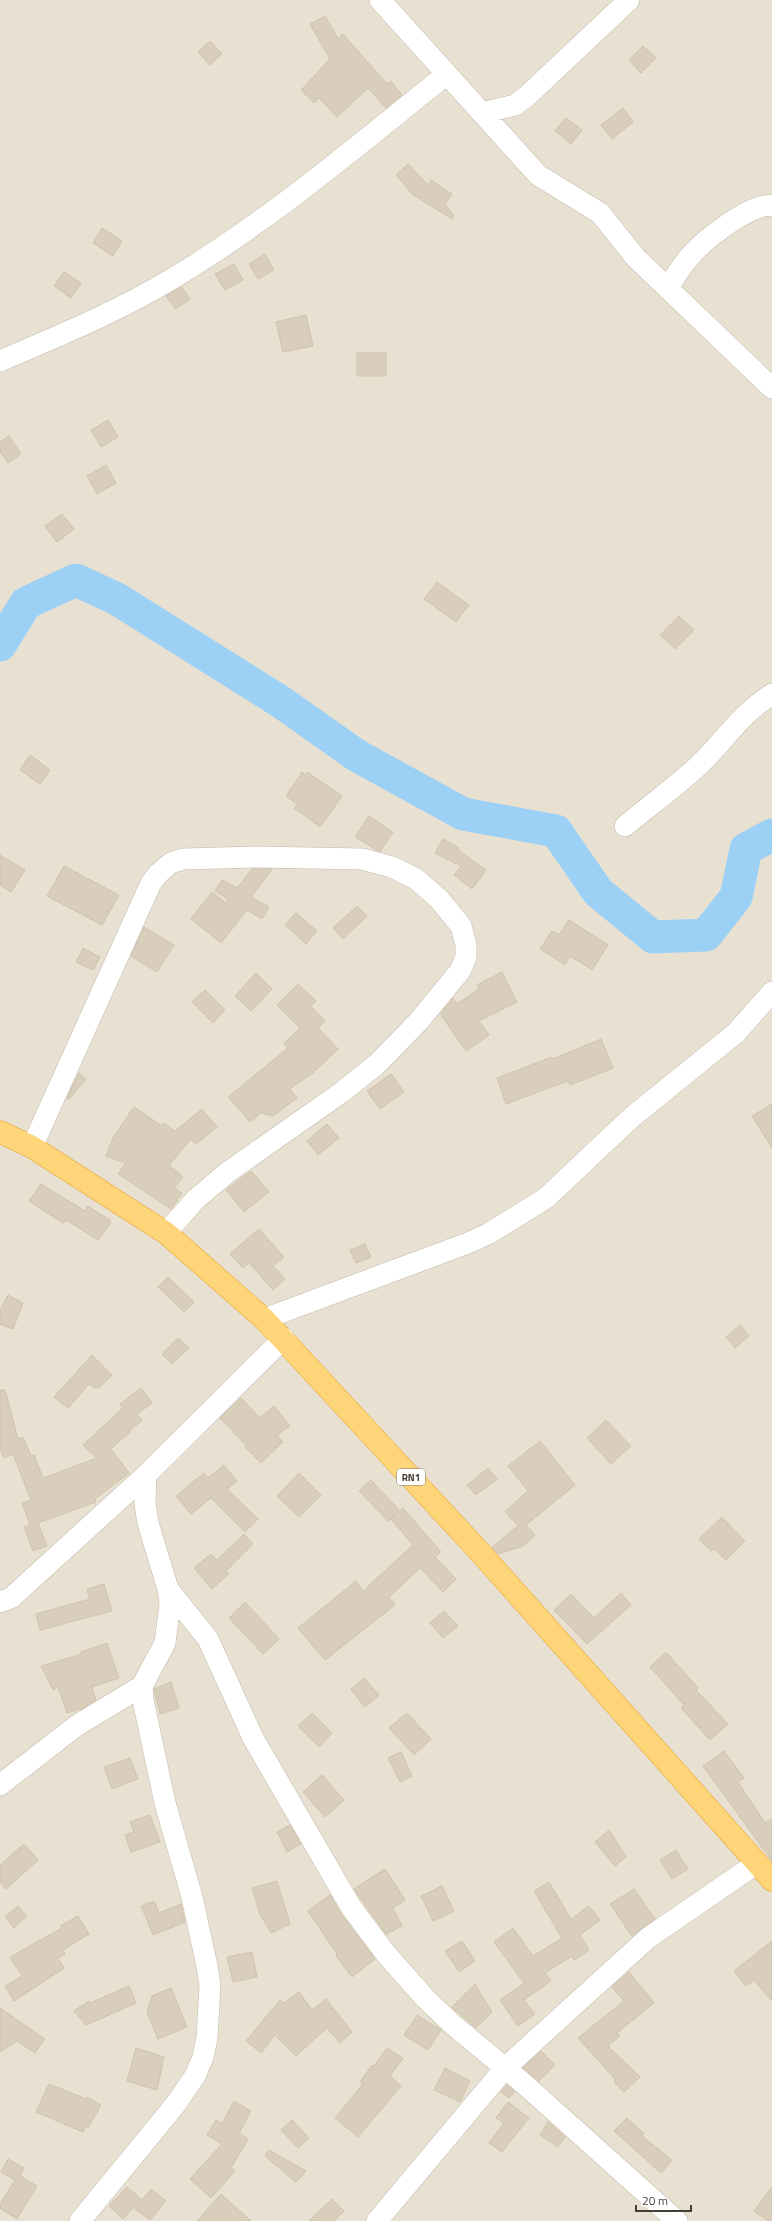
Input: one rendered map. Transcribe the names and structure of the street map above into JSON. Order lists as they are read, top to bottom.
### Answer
{
  "streets": {
    "highway": ["RN1"]
  },
  "scale_bar": "20 m"
}
